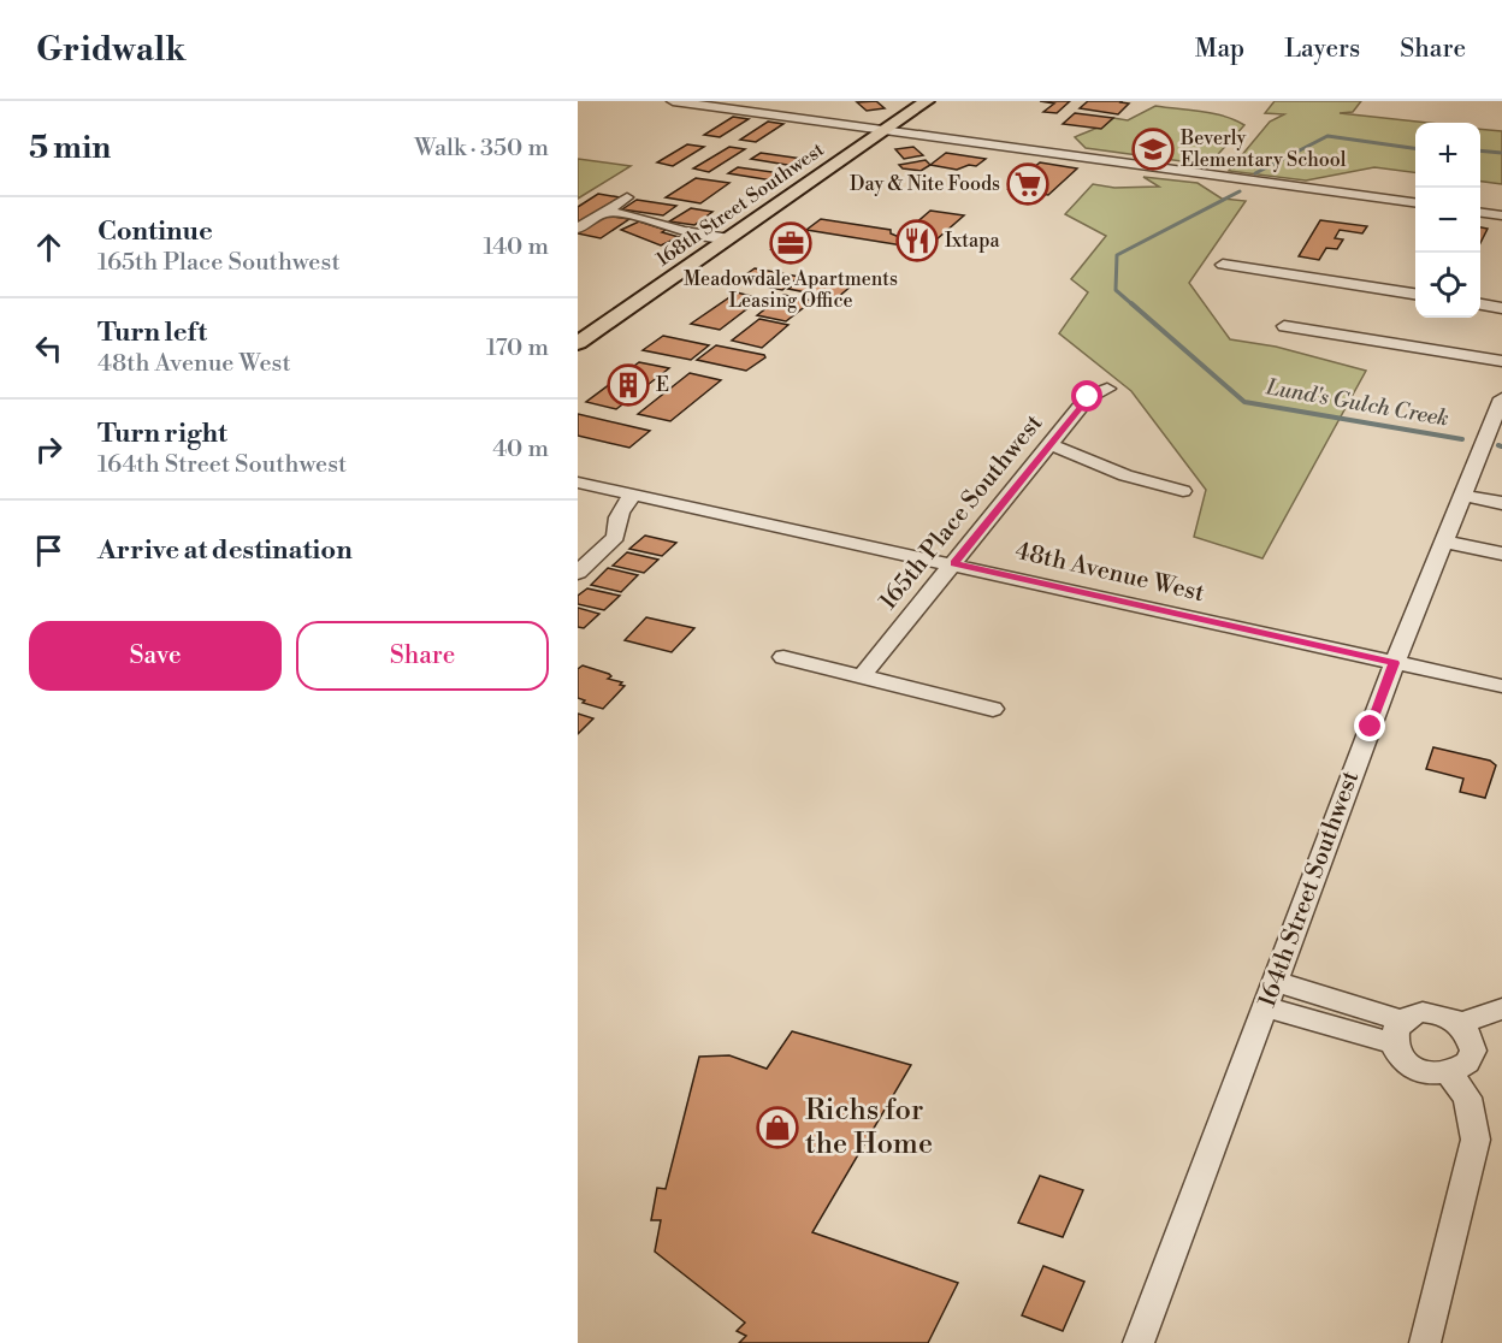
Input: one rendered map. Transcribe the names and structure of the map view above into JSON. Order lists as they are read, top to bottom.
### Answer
{
  "streets": {
    "main road": ["168th Street Southwest"],
    "street": ["165th Place Southwest", "48th Avenue West", "164th Street Southwest"]
  },
  "crossings": [
    ["165th Place Southwest", "48th Avenue West"],
    ["48th Avenue West", "164th Street Southwest"]
  ],
  "water": ["Lund's Gulch Creek"],
  "places": {
    "school or university": ["Beverly Elementary School"],
    "supermarket": ["Day & Nite Foods"],
    "restaurant": ["Ixtapa"],
    "office": ["Meadowdale Apartments Leasing Office"],
    "building": ["E"],
    "shop": ["Richs for the Home"]
  },
  "page": {
    "header": "Gridwalk",
    "nav": ["Map", "Layers", "Share"],
    "heading": ["5 min", "Walk · 350 m"],
    "map_buttons": ["+", "−"],
    "list": [
      ["Continue", "165th Place Southwest", "140 m"],
      ["Turn left", "48th Avenue West", "170 m"],
      ["Turn right", "164th Street Southwest", "40 m"],
      "Arrive at destination"
    ],
    "buttons": ["Save", "Share"]
  }
}
